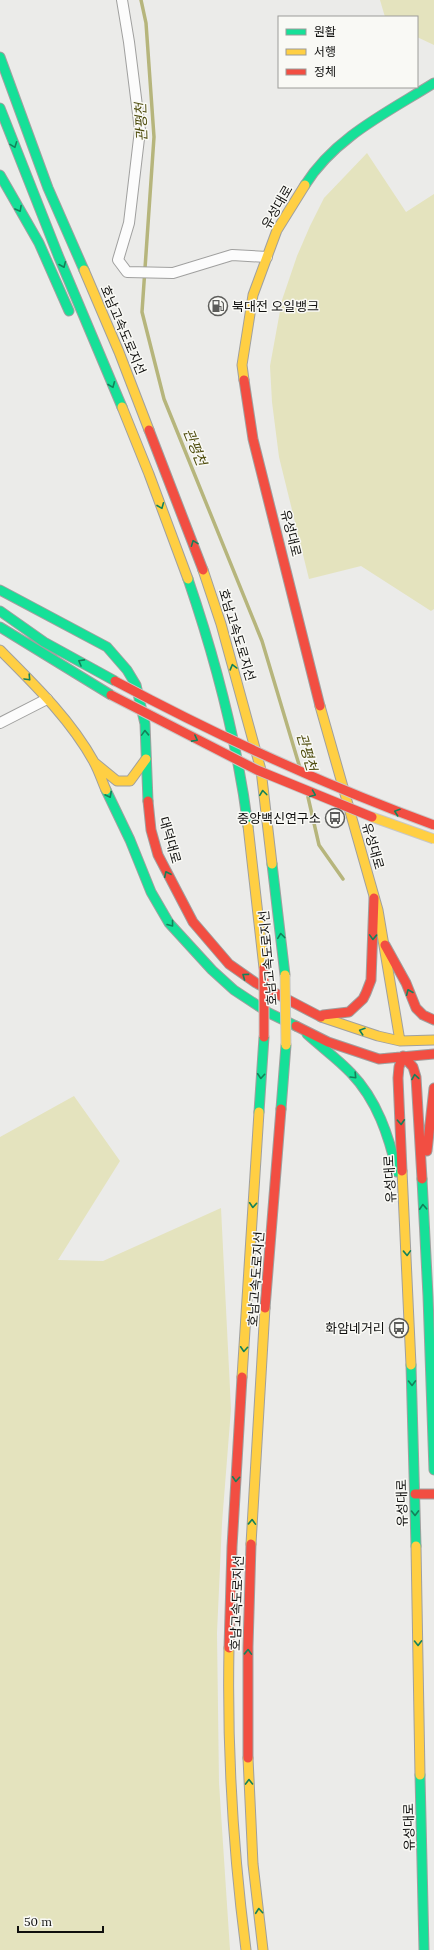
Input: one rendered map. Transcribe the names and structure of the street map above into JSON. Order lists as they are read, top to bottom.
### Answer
{
  "streets": {
    "main road": ["유성대로", "호남고속도로지선", "대덕대로"]
  },
  "crossings": [
    ["유성대로", "대덕대로"]
  ],
  "water": ["관평천"],
  "places": {
    "fuel station": ["북대전 오일뱅크"],
    "bus stop": ["중앙백신연구소", "화암네거리"]
  },
  "legend": ["원활", "서행", "정체"],
  "scale_bar": "50 m"
}
